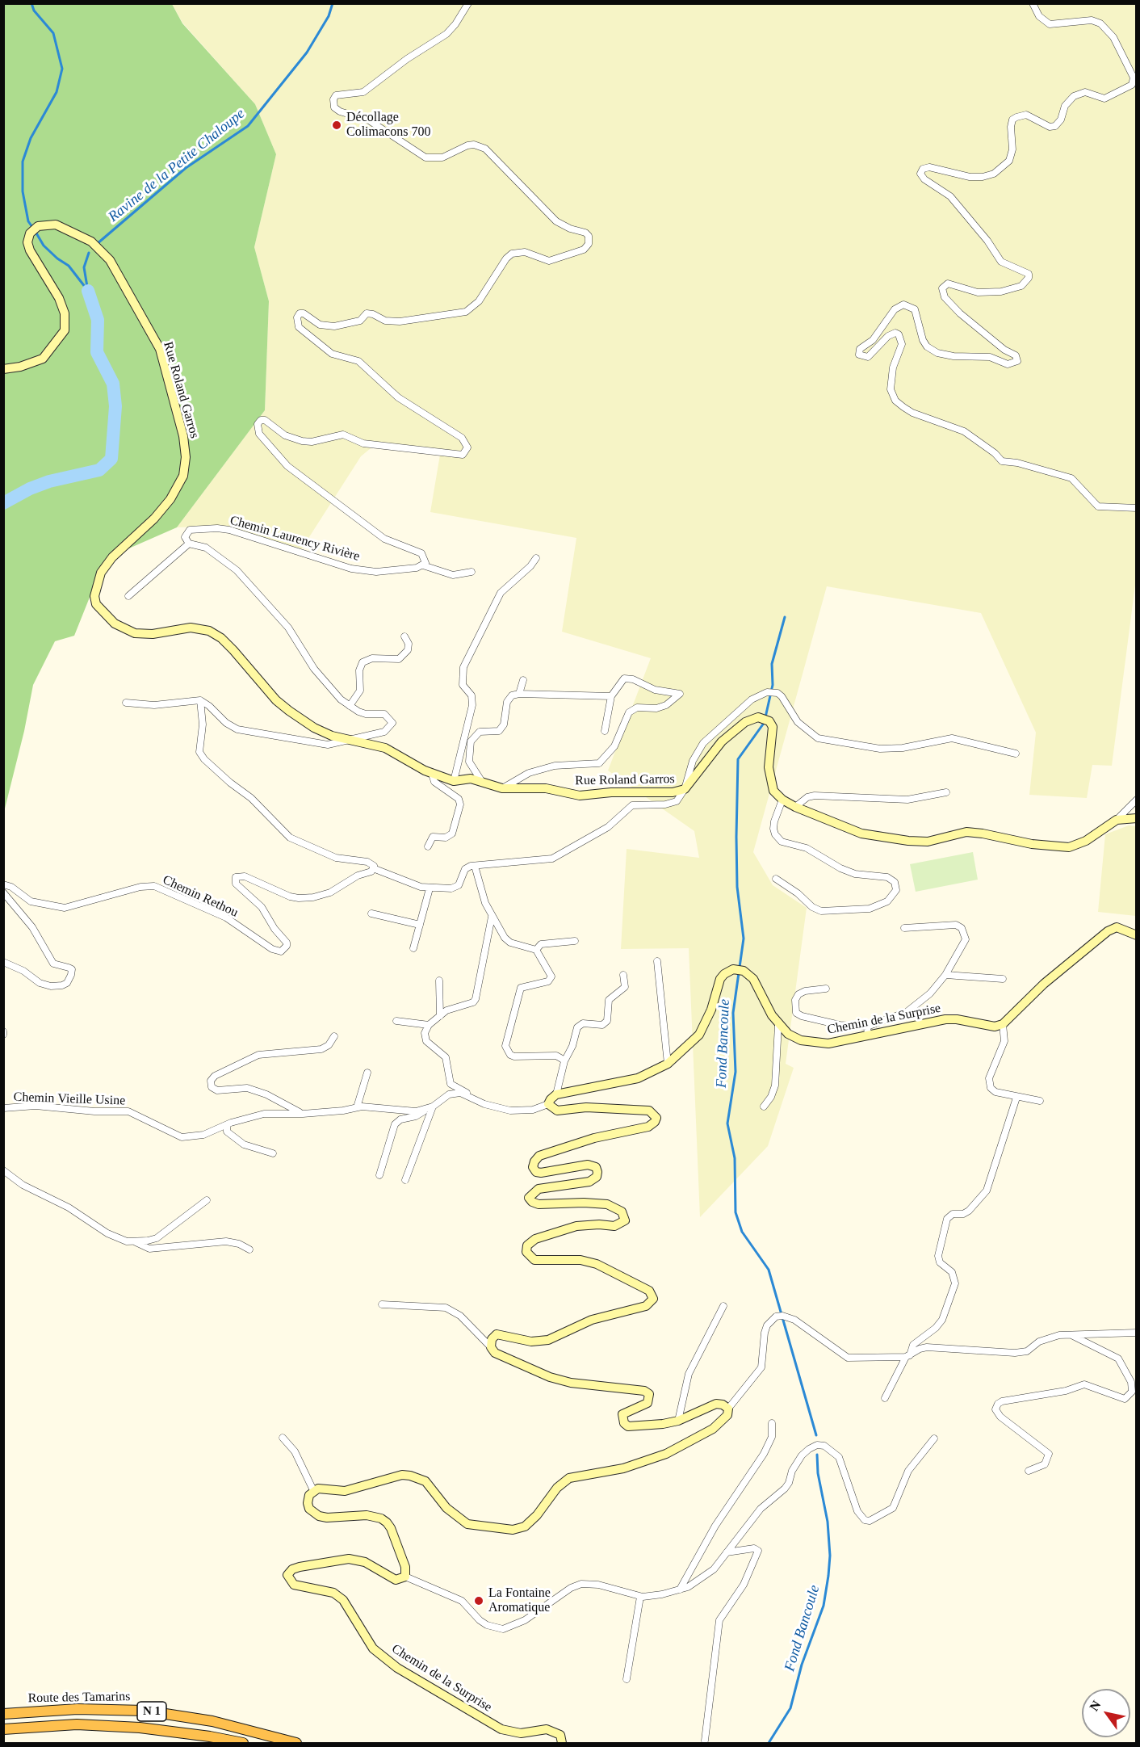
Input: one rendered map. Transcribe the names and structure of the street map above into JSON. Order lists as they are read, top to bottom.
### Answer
{
  "streets": {
    "highway": ["Route des Tamarins", "N 1"],
    "main road": ["Rue Roland Garros", "Chemin de la Surprise"],
    "street": ["Chemin Laurency Rivière", "Chemin Rethou", "Chemin Vieille Usine"]
  },
  "water": ["Ravine de la Petite Chaloupe", "Fond Bancoule"],
  "places": ["Décollage Colimacons 700", "La Fontaine Aromatique"],
  "north": "top left"
}
